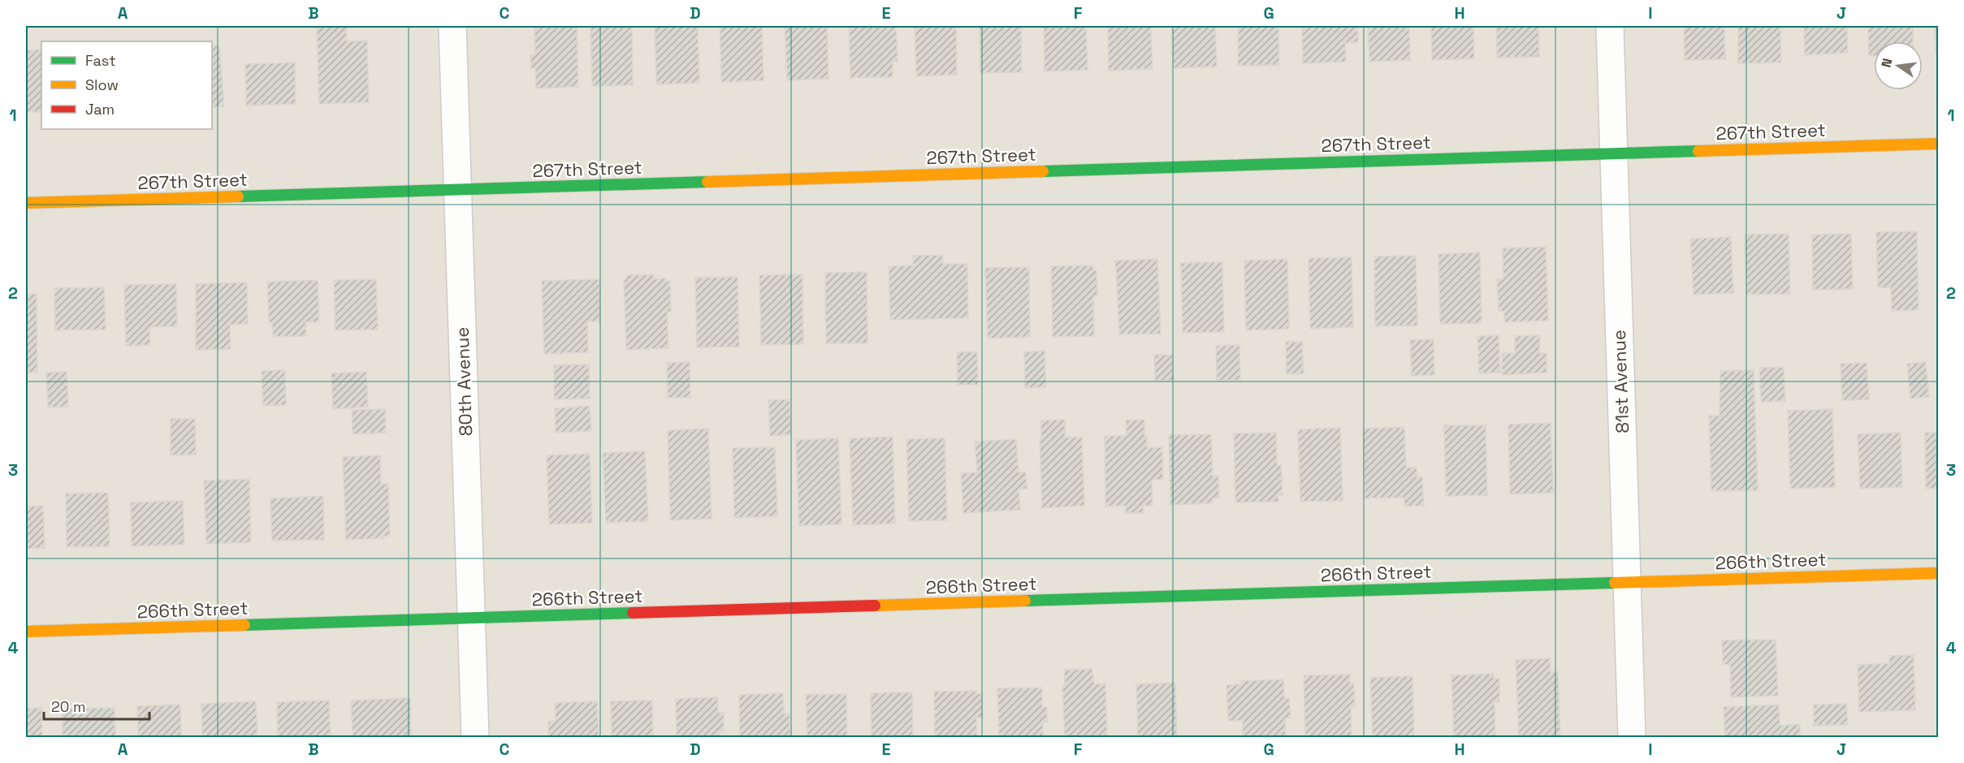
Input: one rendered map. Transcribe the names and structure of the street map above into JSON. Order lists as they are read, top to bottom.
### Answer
{
  "streets": {
    "street": [
      "267th Street",
      "80th Avenue",
      "81st Avenue",
      "266th Street"
    ]
  },
  "crossings": [
    ["267th Street", "80th Avenue"],
    ["267th Street", "81st Avenue"],
    ["80th Avenue", "266th Street"],
    ["81st Avenue", "266th Street"]
  ],
  "legend": ["Fast", "Slow", "Jam"],
  "scale_bar": "20 m",
  "north": "left",
  "grid": {
    "columns": [
      "A",
      "B",
      "C",
      "D",
      "E",
      "F",
      "G",
      "H",
      "I",
      "J"
    ],
    "rows": [
      "1",
      "2",
      "3",
      "4"
    ]
  }
}
